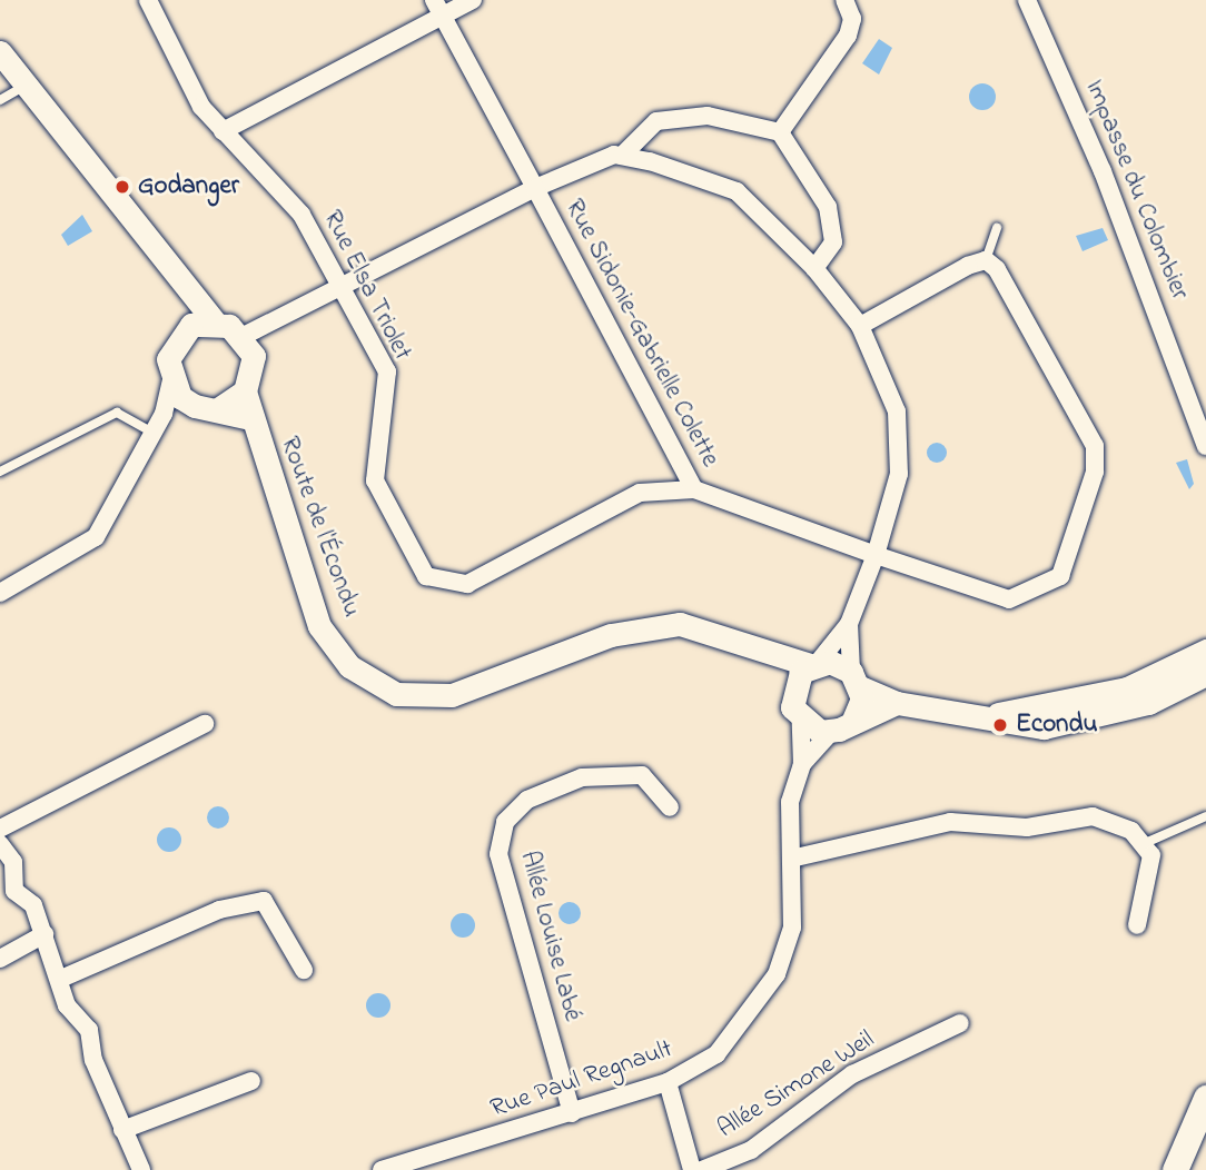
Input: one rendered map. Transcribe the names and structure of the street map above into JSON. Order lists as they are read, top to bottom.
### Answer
{
  "streets": {
    "street": [
      "Impasse du Colombier",
      "Rue Elsa Triolet",
      "Rue Sidonie-Gabrielle Colette",
      "Route de l'Écondu",
      "Allée Louise Labé",
      "Rue Paul Regnault",
      "Allée Simone Weil"
    ]
  },
  "crossings": [
    ["Rue Elsa Triolet", "Rue Sidonie-Gabrielle Colette"],
    ["Rue Sidonie-Gabrielle Colette", "Route de l'Écondu"],
    ["Route de l'Écondu", "Rue Paul Regnault"],
    ["Allée Louise Labé", "Rue Paul Regnault"]
  ],
  "places": ["Godanger", "Econdu"]
}
